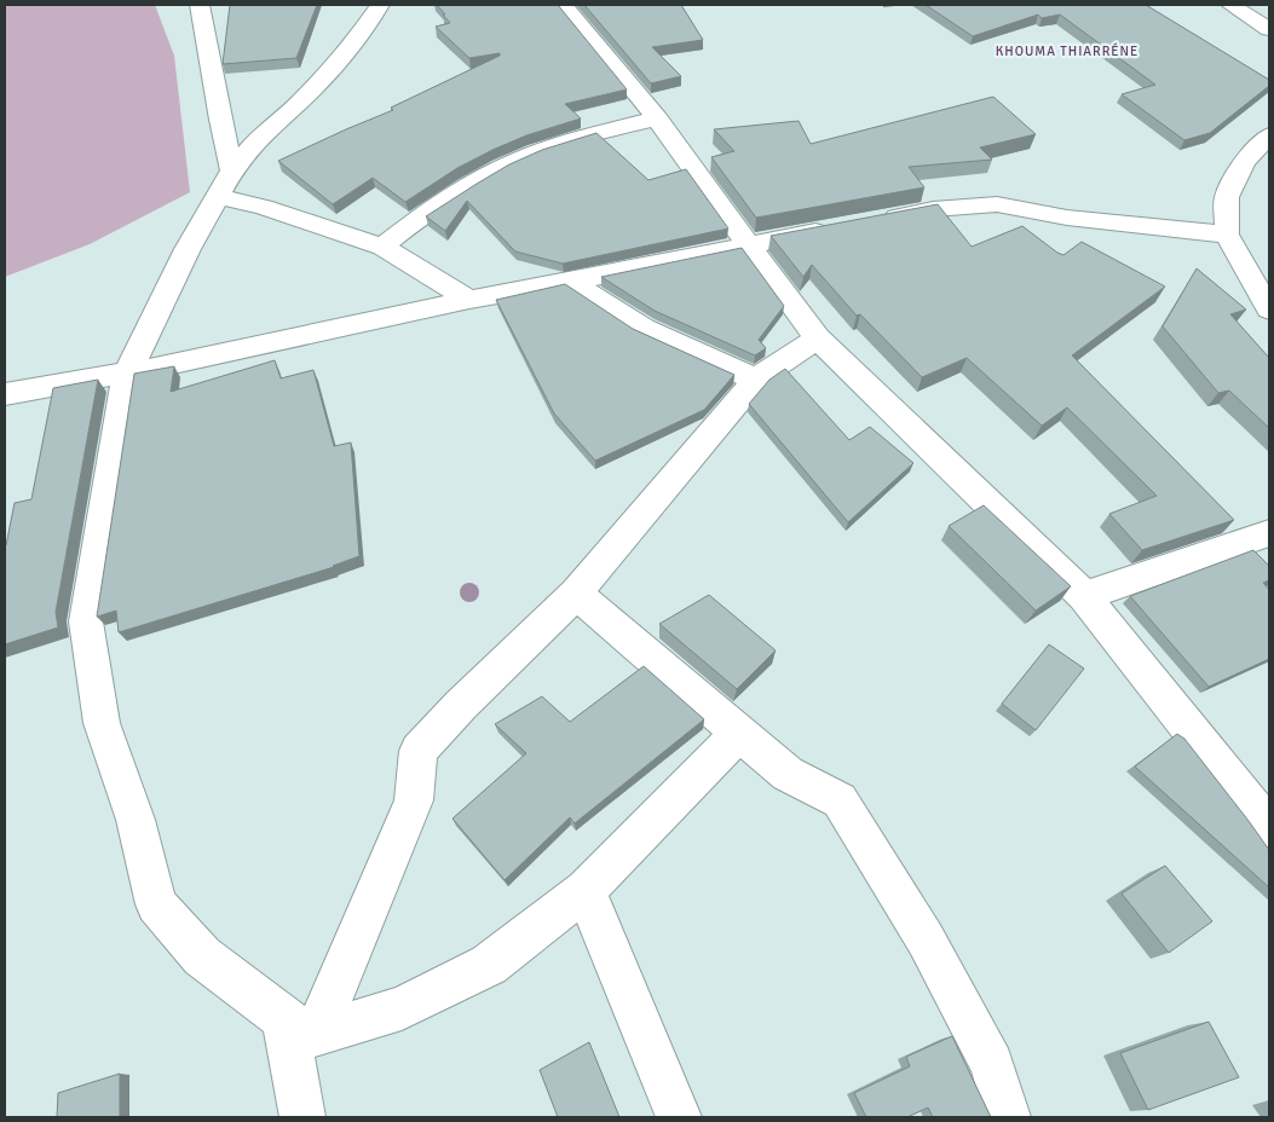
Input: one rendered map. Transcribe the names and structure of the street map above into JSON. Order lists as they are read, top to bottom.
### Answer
{
  "districts": ["KHOUMA THIARRÉNE"]
}
